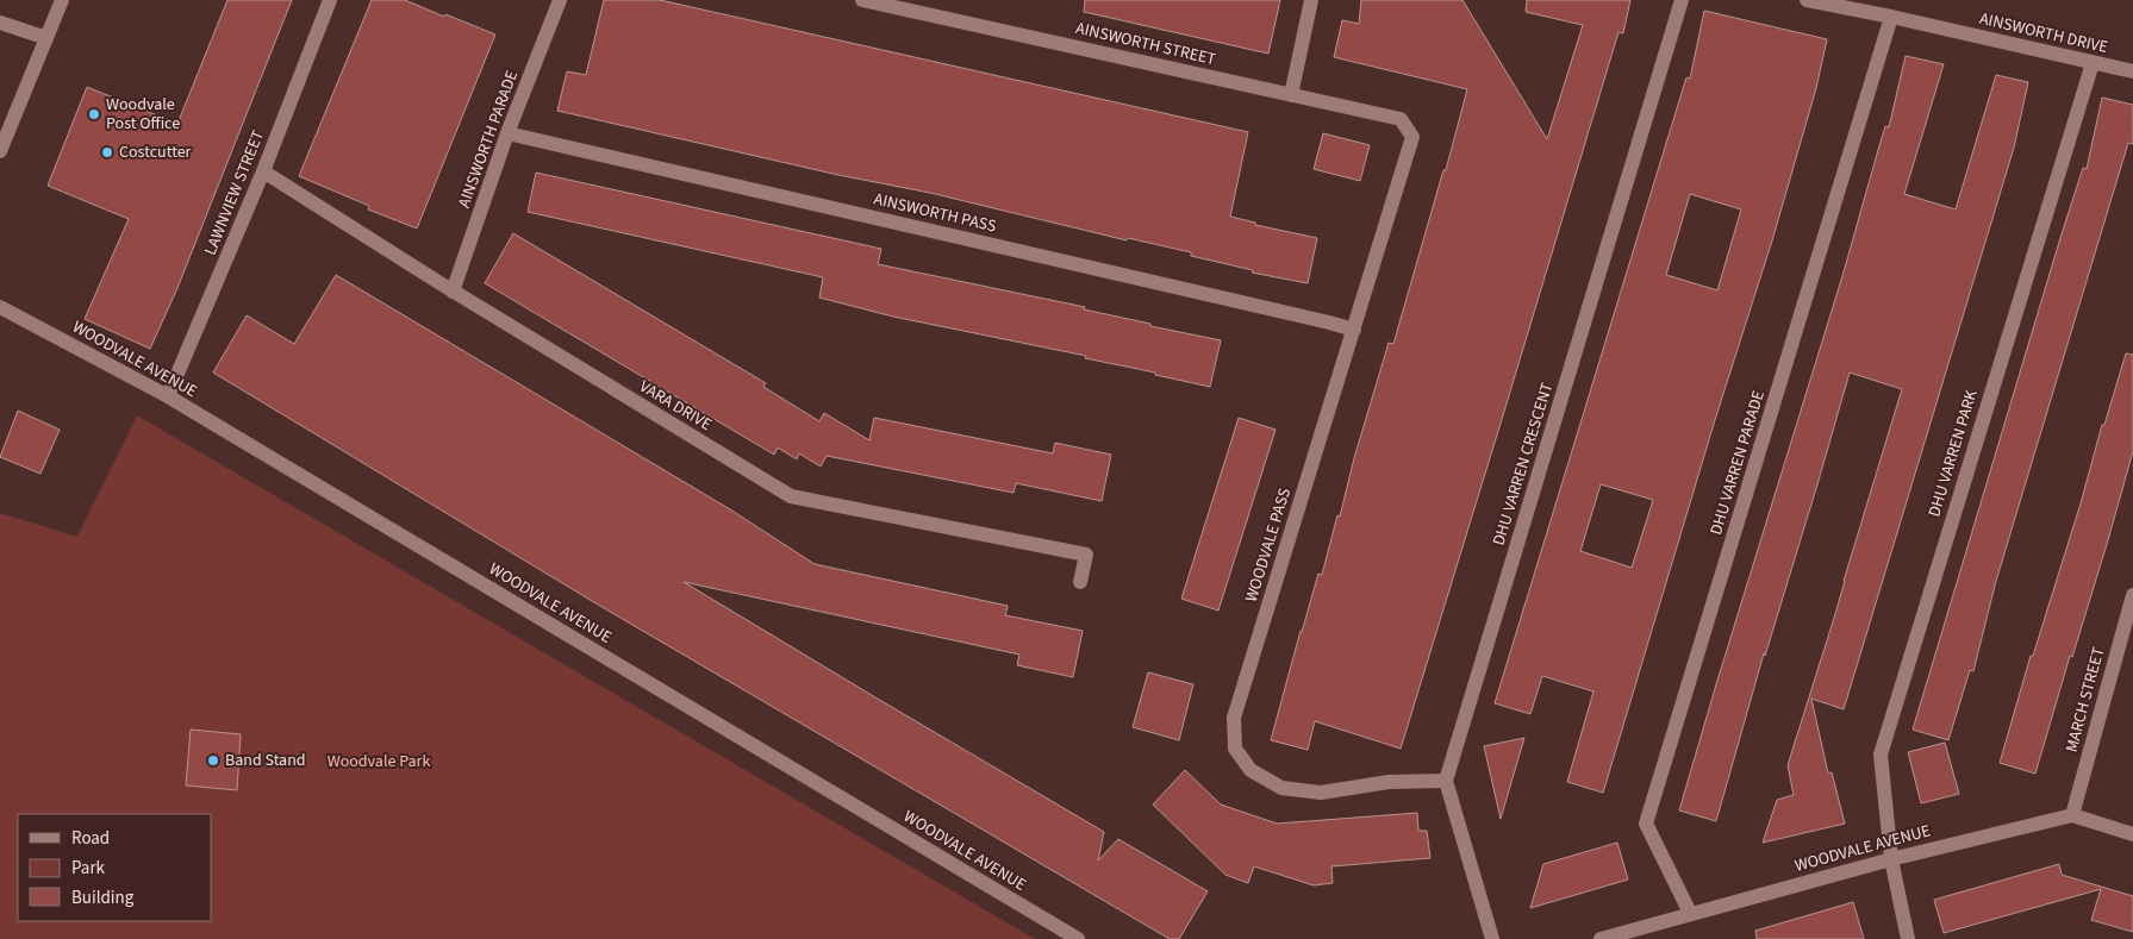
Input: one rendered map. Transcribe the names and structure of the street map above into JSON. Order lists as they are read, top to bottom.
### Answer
{
  "streets": {
    "street": [
      "AINSWORTH DRIVE",
      "AINSWORTH STREET",
      "AINSWORTH PARADE",
      "LAWNVIEW STREET",
      "AINSWORTH PASS",
      "WOODVALE AVENUE",
      "VARA DRIVE",
      "DHU VARREN PARK",
      "DHU VARREN PARADE",
      "DHU VARREN CRESCENT",
      "WOODVALE PASS",
      "MARCH STREET"
    ]
  },
  "crossings": [
    ["AINSWORTH DRIVE", "DHU VARREN PARK"],
    ["AINSWORTH DRIVE", "DHU VARREN PARADE"],
    ["AINSWORTH STREET", "WOODVALE PASS"],
    ["AINSWORTH PARADE", "AINSWORTH PASS"],
    ["AINSWORTH PARADE", "VARA DRIVE"],
    ["LAWNVIEW STREET", "WOODVALE AVENUE"],
    ["LAWNVIEW STREET", "VARA DRIVE"],
    ["AINSWORTH PASS", "WOODVALE PASS"],
    ["WOODVALE AVENUE", "DHU VARREN PARK"],
    ["WOODVALE AVENUE", "DHU VARREN PARADE"],
    ["WOODVALE AVENUE", "MARCH STREET"],
    ["DHU VARREN CRESCENT", "WOODVALE PASS"]
  ],
  "parks": ["Woodvale Park"],
  "places": ["Woodvale Post Office", "Costcutter", "Band Stand"],
  "legend": ["Road", "Park", "Building"]
}
